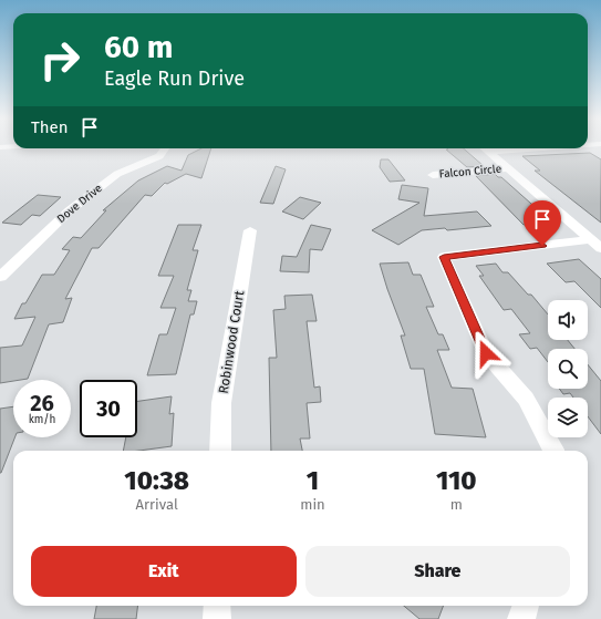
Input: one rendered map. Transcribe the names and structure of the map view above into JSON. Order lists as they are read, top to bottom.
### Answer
{
  "streets": {
    "street": ["Falcon Circle", "Dove Drive", "Robinwood Court"]
  },
  "page": {
    "turn": ["60 m", "Eagle Run Drive"],
    "then": "Then",
    "speed": "26 km/h",
    "limit": "30",
    "eta": [
      "10:38",
      "Arrival",
      "1",
      "min",
      "110",
      "m"
    ],
    "buttons": ["Exit", "Share"]
  }
}
